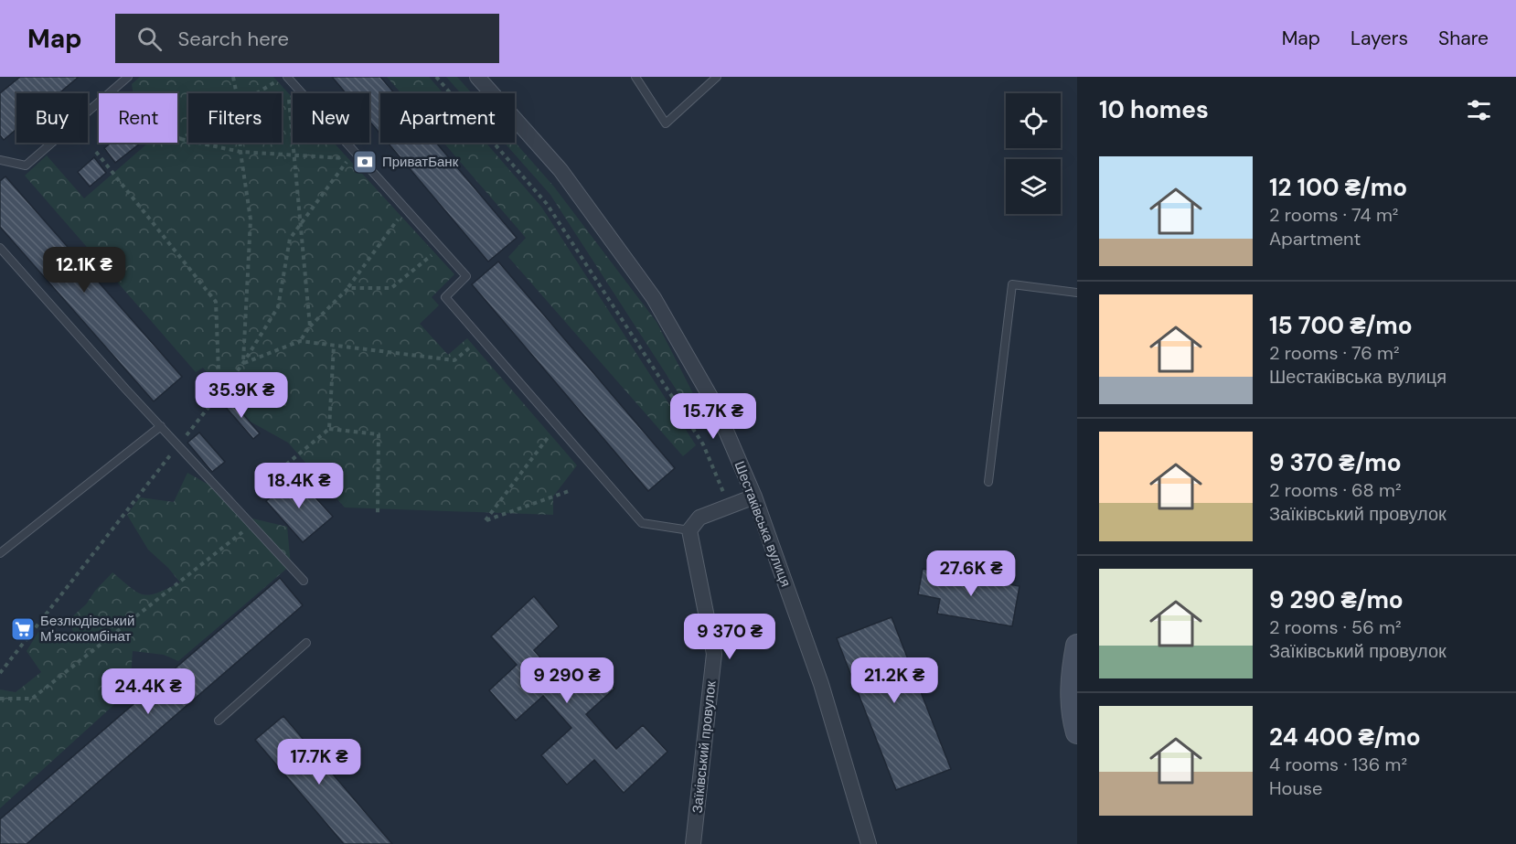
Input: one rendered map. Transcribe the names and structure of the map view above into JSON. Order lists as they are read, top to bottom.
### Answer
{
  "streets": {
    "street": ["Шестаківська вулиця", "Заїківський провулок"]
  },
  "places": {
    "bank": ["ПриватБанк"],
    "supermarket": ["Бeзлюдівський М'ясокомбінат"]
  },
  "page": {
    "header": "Map",
    "search": "Search here",
    "nav": ["Map", "Layers", "Share"],
    "heading": "10 homes",
    "chip": [
      "Buy",
      "Rent",
      "Filters",
      "New",
      "Apartment"
    ],
    "list": [
      {
        "name": "12 100 ₴/mo",
        "note": "2 rooms · 74 m² · Apartment"
      },
      {
        "name": "15 700 ₴/mo",
        "note": "2 rooms · 76 m² · Шестаківська вулиця"
      },
      {
        "name": "9 370 ₴/mo",
        "note": "2 rooms · 68 m² · Заїківський провулок"
      },
      {
        "name": "9 290 ₴/mo",
        "note": "2 rooms · 56 m² · Заїківський провулок"
      },
      {
        "name": "24 400 ₴/mo",
        "note": "4 rooms · 136 m² · House"
      }
    ],
    "price": [
      "12.1K ₴",
      "35.9K ₴",
      "15.7K ₴",
      "18.4K ₴",
      "27.6K ₴",
      "9 370 ₴",
      "9 290 ₴",
      "21.2K ₴",
      "24.4K ₴",
      "17.7K ₴"
    ]
  }
}
